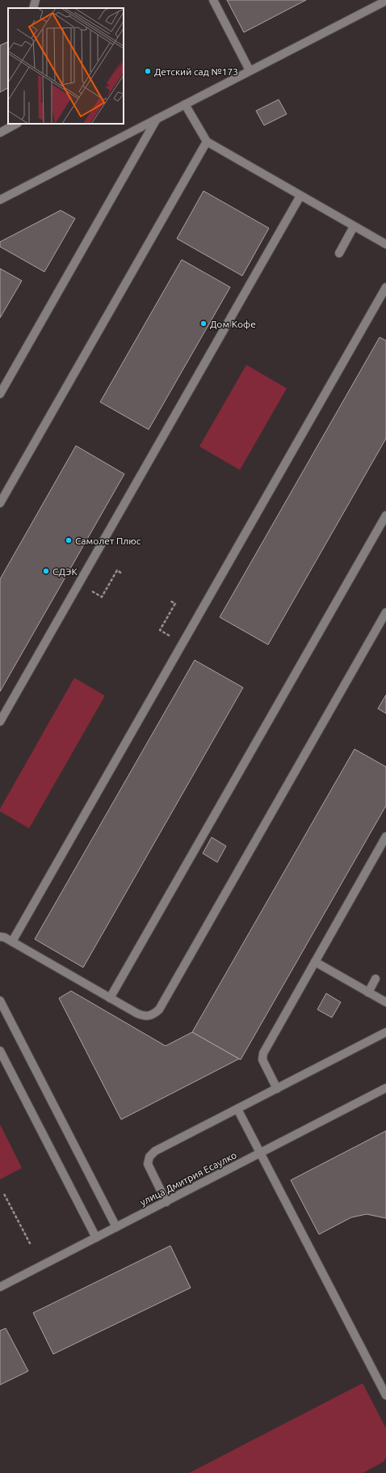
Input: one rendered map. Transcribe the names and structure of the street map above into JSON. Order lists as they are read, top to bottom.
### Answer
{
  "streets": {
    "street": ["улица Дмитрия Есаулко"]
  },
  "places": [
    "Детский сад №173",
    "Дом Кофе",
    "Самолет Плюс",
    "СДЭК"
  ]
}
